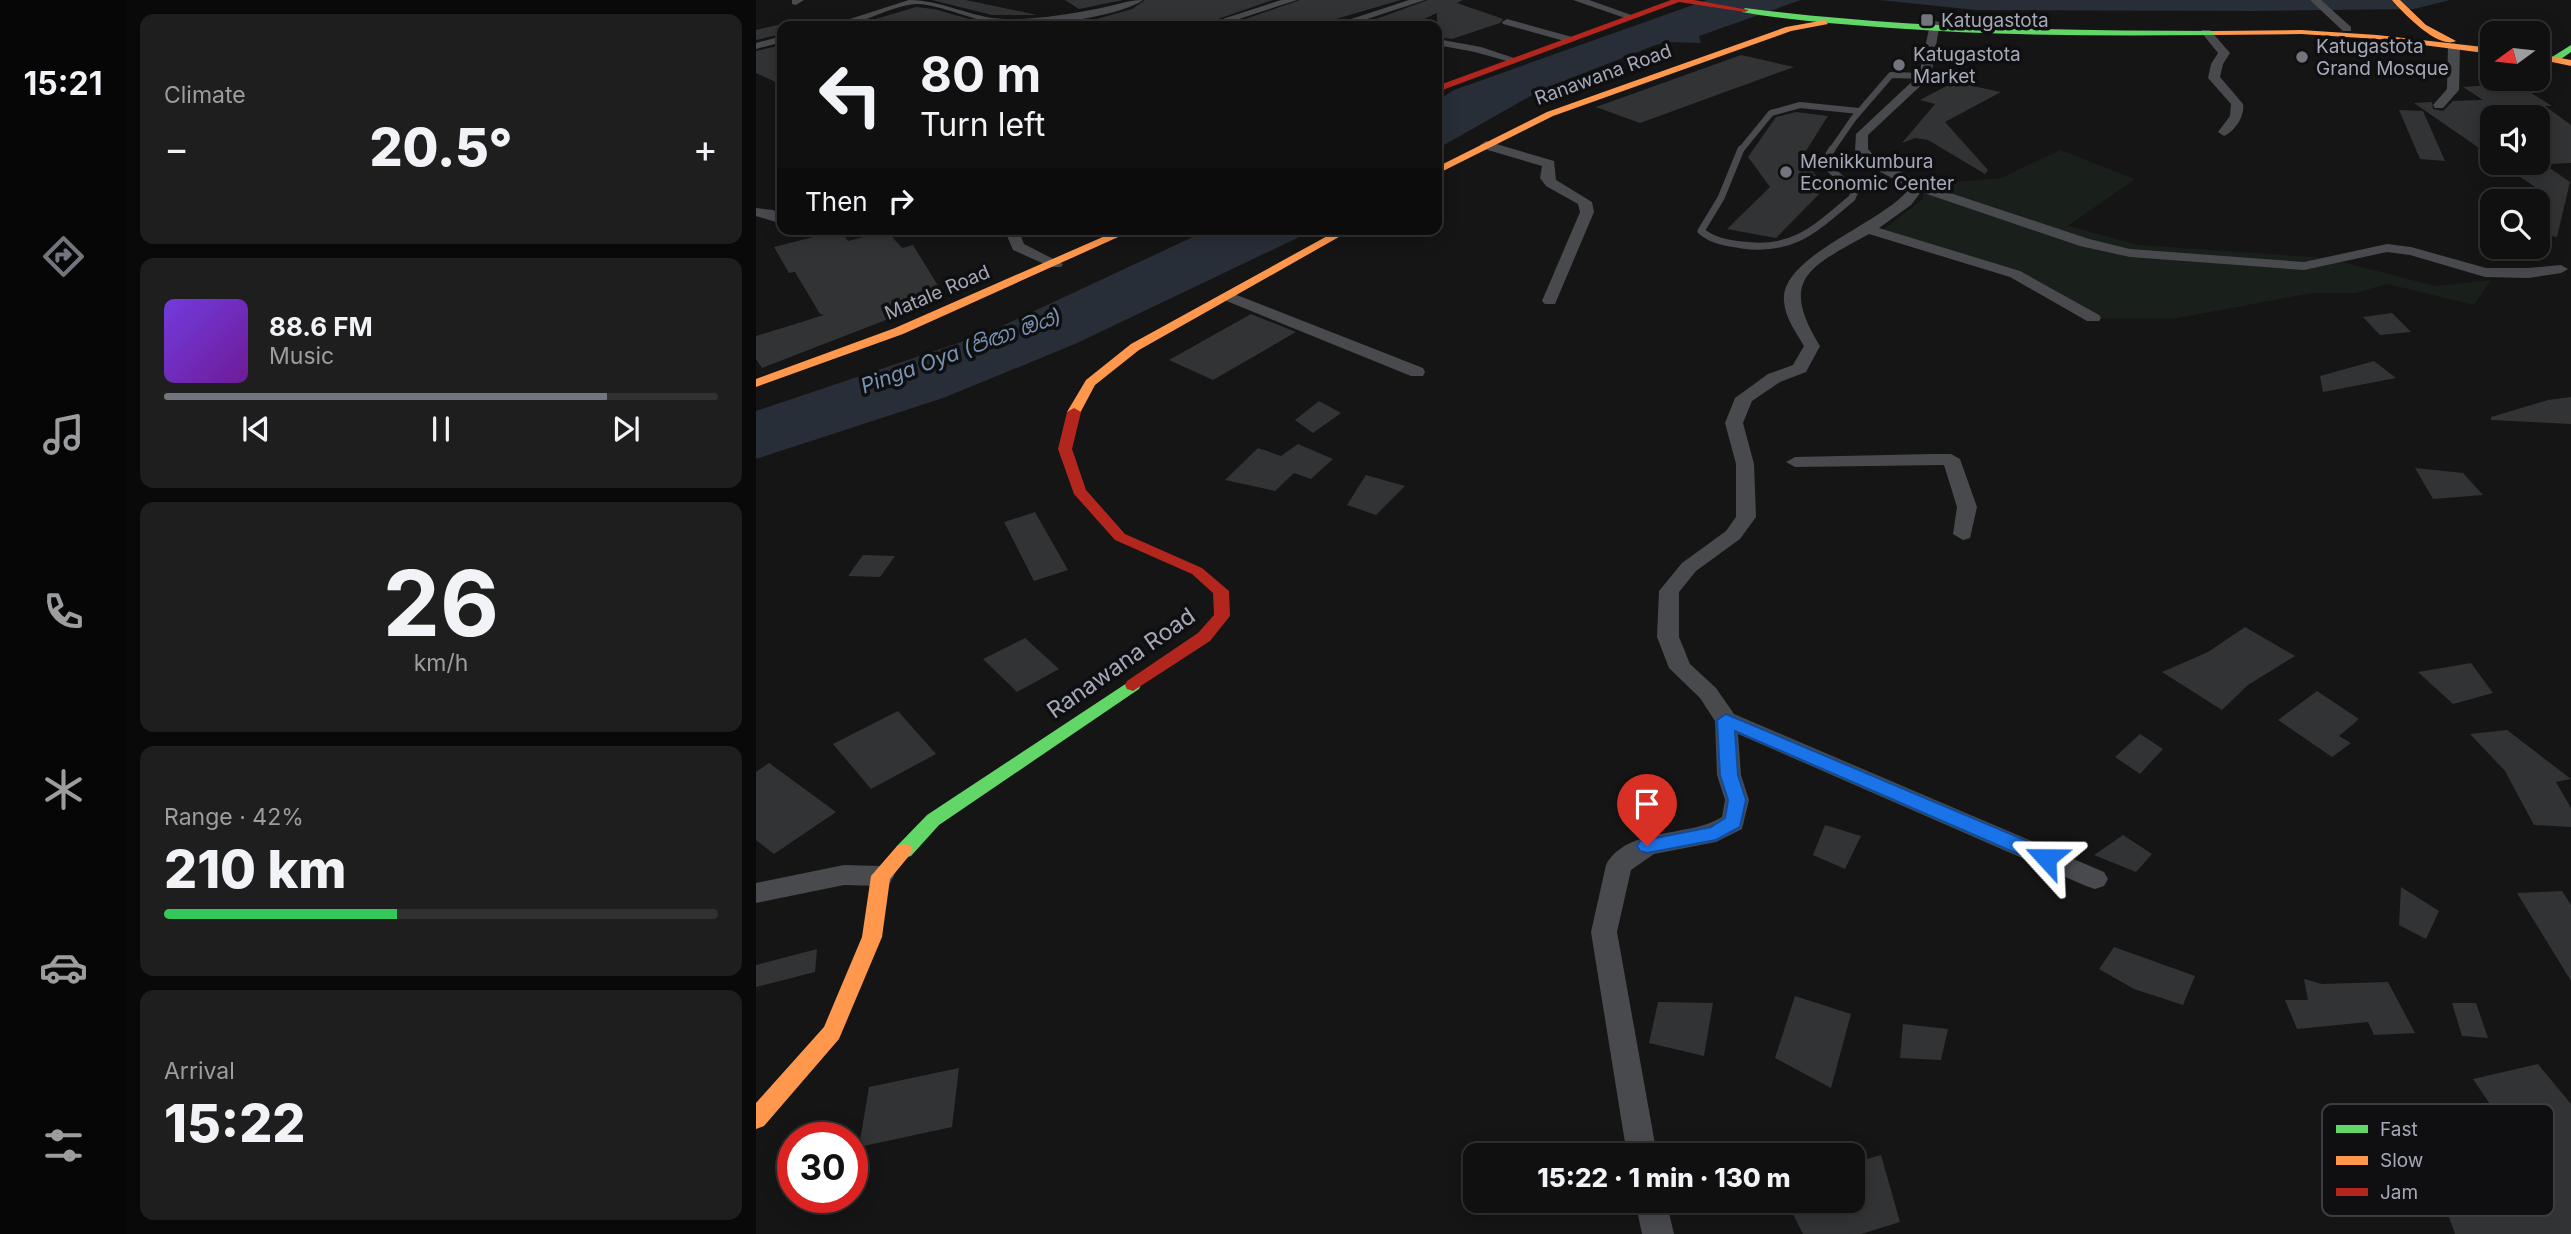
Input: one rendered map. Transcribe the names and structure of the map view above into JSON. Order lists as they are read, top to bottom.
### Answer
{
  "streets": {
    "main road": ["Ranawana Road", "Matale Road"]
  },
  "water": ["Pinga Oya (පිඟා ඔය)"],
  "places": {
    "transit": ["Katugastota"],
    "other": ["Katugastota Grand Mosque", "Katugastota Market", "Menikkumbura Economic Center"]
  },
  "legend": ["Fast", "Slow", "Jam"],
  "north": "left",
  "page": {
    "tabs": "15:21",
    "tile": [
      "Climate",
      ["26", "km/h"],
      ["Range · 42%", "210 km"],
      ["Arrival", "15:22"]
    ],
    "turn": ["80 m", "Turn left"],
    "heat": ["−", "20.5°", "+"],
    "then": "Then",
    "song": ["88.6 FM", "Music"],
    "limit": "30",
    "trip": "15:22 · 1 min · 130 m"
  }
}
